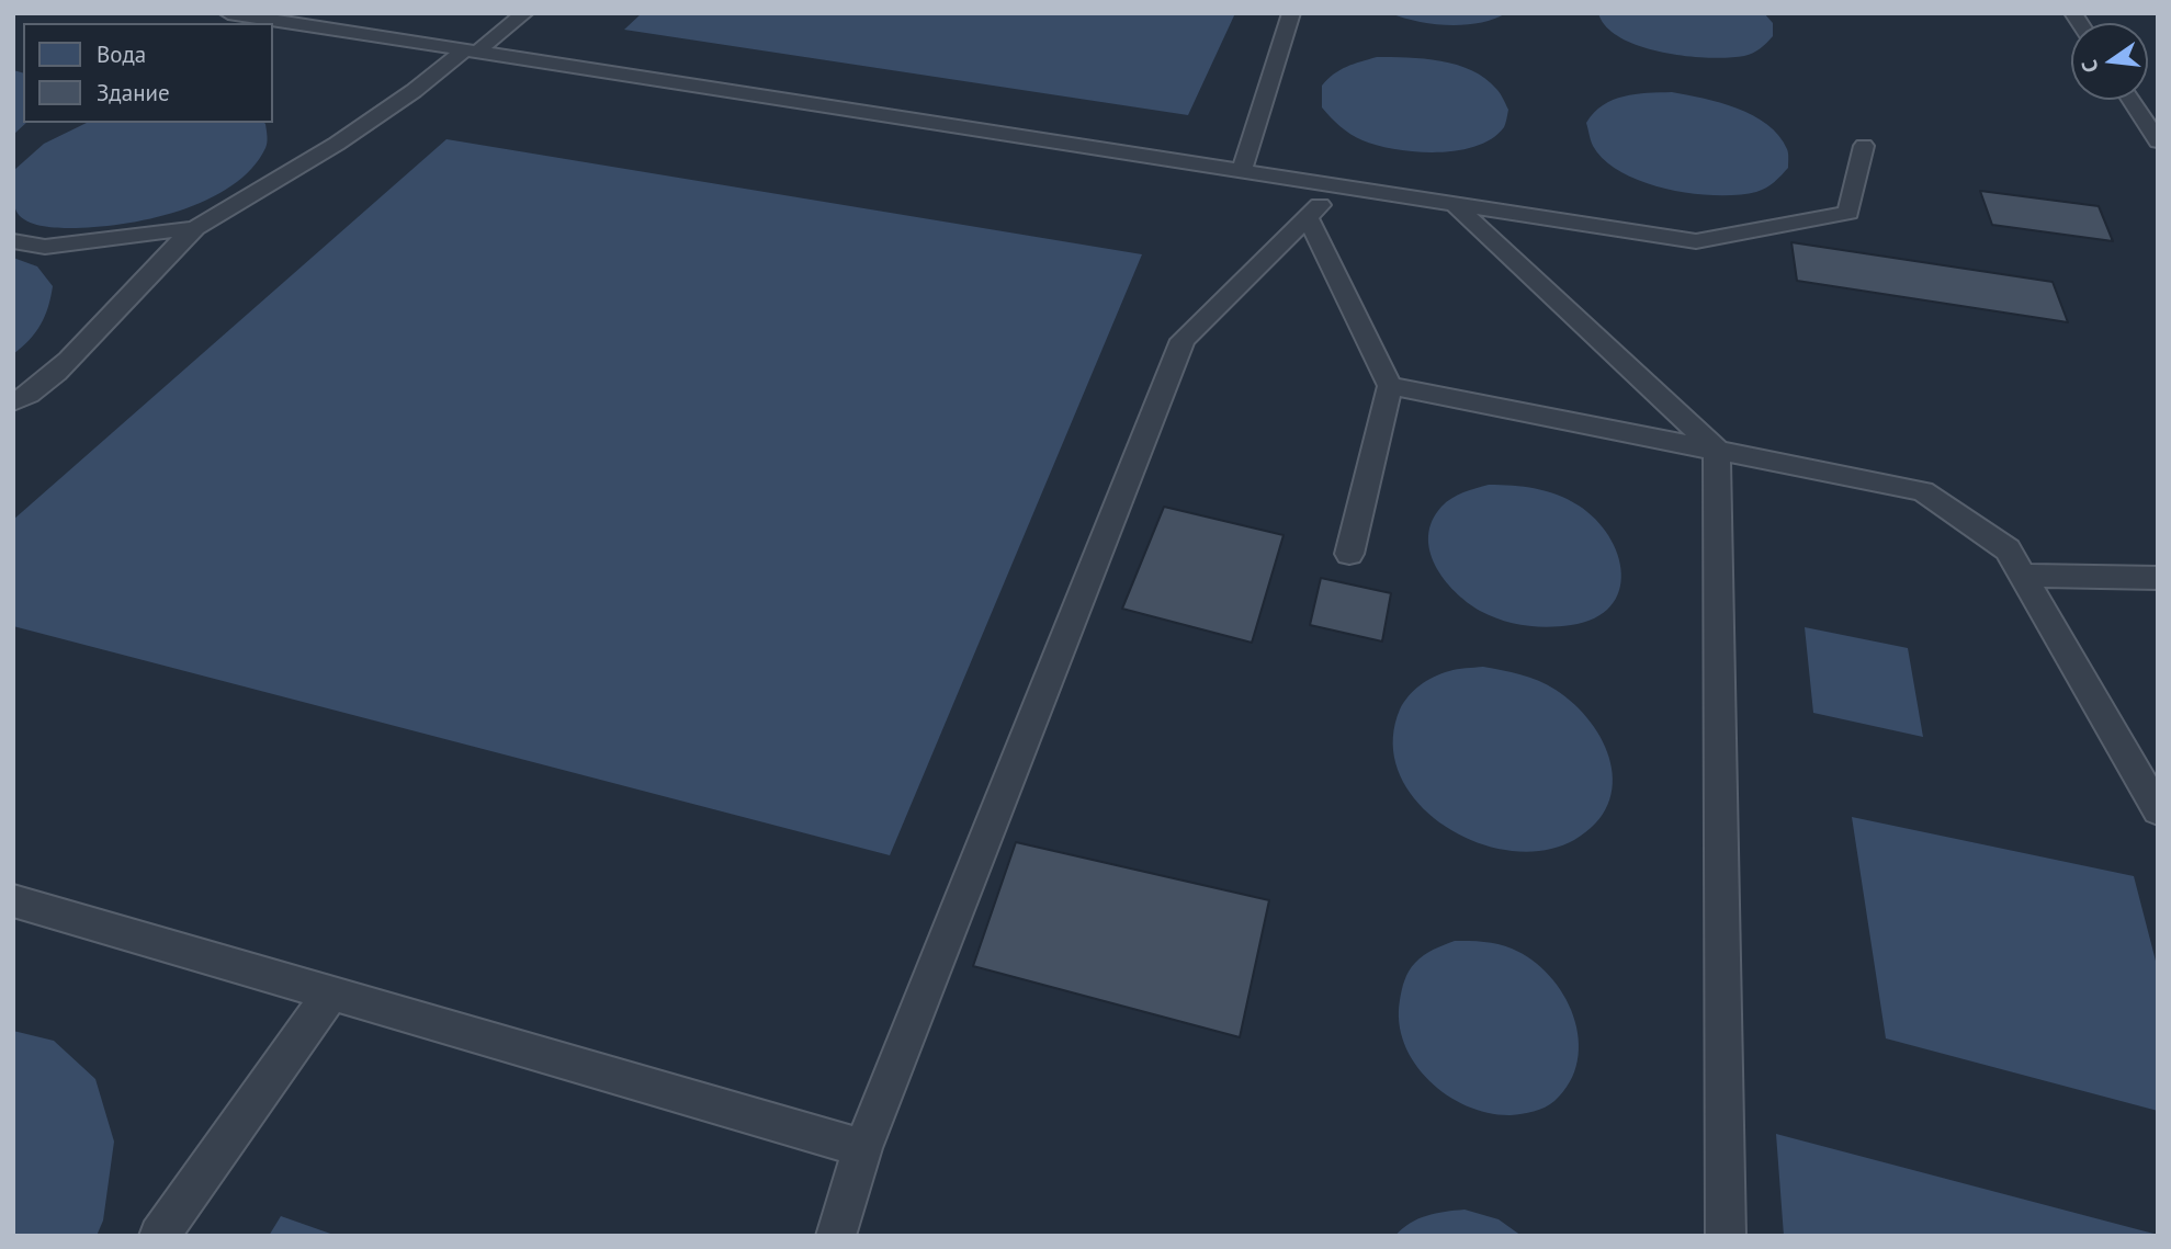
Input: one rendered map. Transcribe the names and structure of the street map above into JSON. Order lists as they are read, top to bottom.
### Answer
{
  "legend": ["Вода", "Здание"],
  "north": "left"
}
